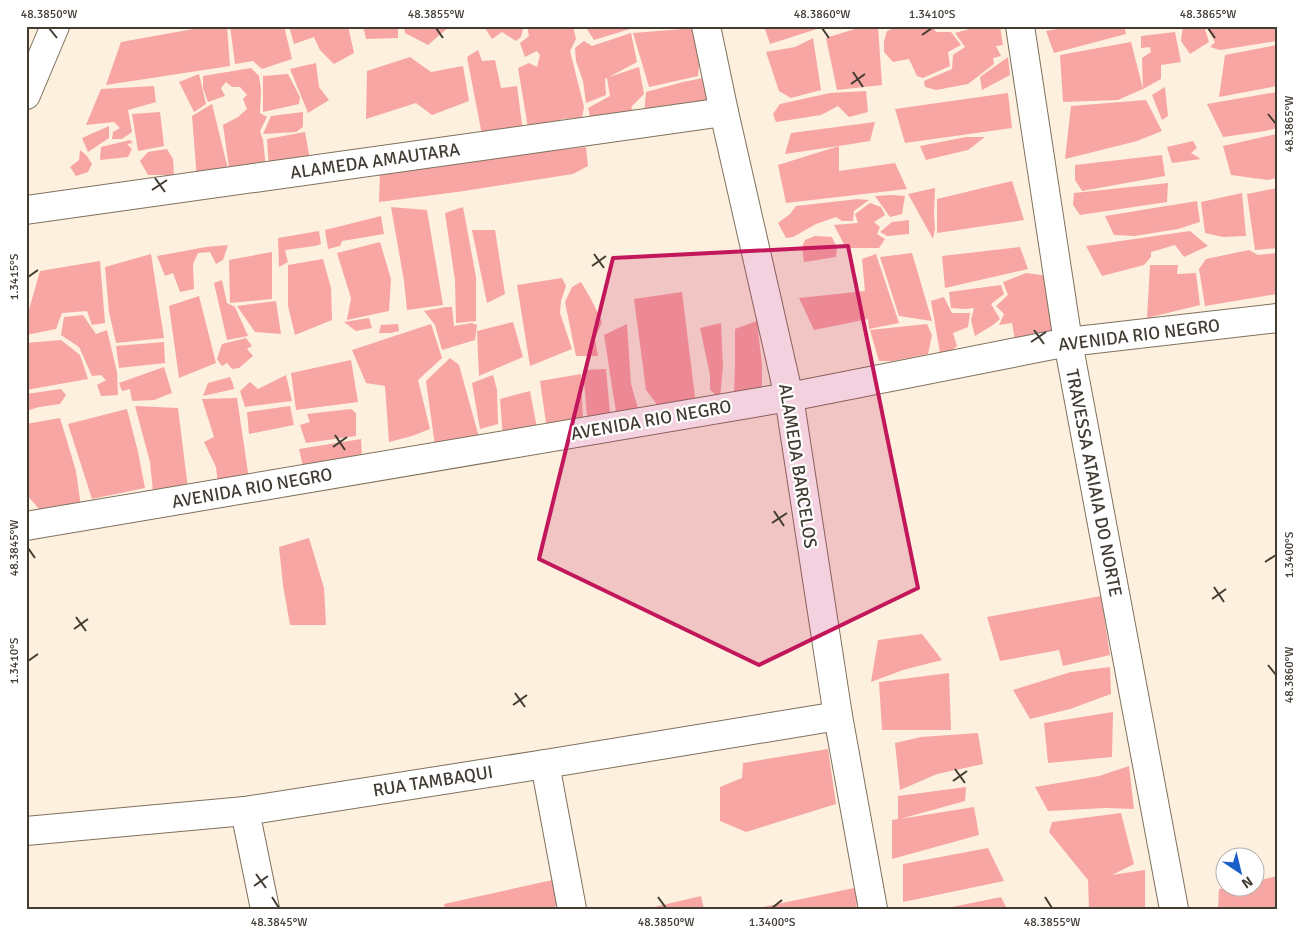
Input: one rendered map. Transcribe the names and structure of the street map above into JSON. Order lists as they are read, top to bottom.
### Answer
{
  "streets": {
    "street": [
      "ALAMEDA AMAUTARA",
      "AVENIDA RIO NEGRO",
      "ALAMEDA BARCELOS",
      "TRAVESSA ATAIAIA DO NORTE",
      "RUA TAMBAQUI"
    ]
  },
  "crossings": [
    ["ALAMEDA AMAUTARA", "ALAMEDA BARCELOS"],
    ["AVENIDA RIO NEGRO", "ALAMEDA BARCELOS"],
    ["AVENIDA RIO NEGRO", "TRAVESSA ATAIAIA DO NORTE"],
    ["ALAMEDA BARCELOS", "RUA TAMBAQUI"]
  ],
  "north": "bottom right",
  "coordinates": [
    "48.3850°W",
    "48.3855°W",
    "48.3860°W",
    "1.3410°S",
    "48.3865°W",
    "1.3415°S",
    "48.3845°W",
    "1.3400°S"
  ]
}
